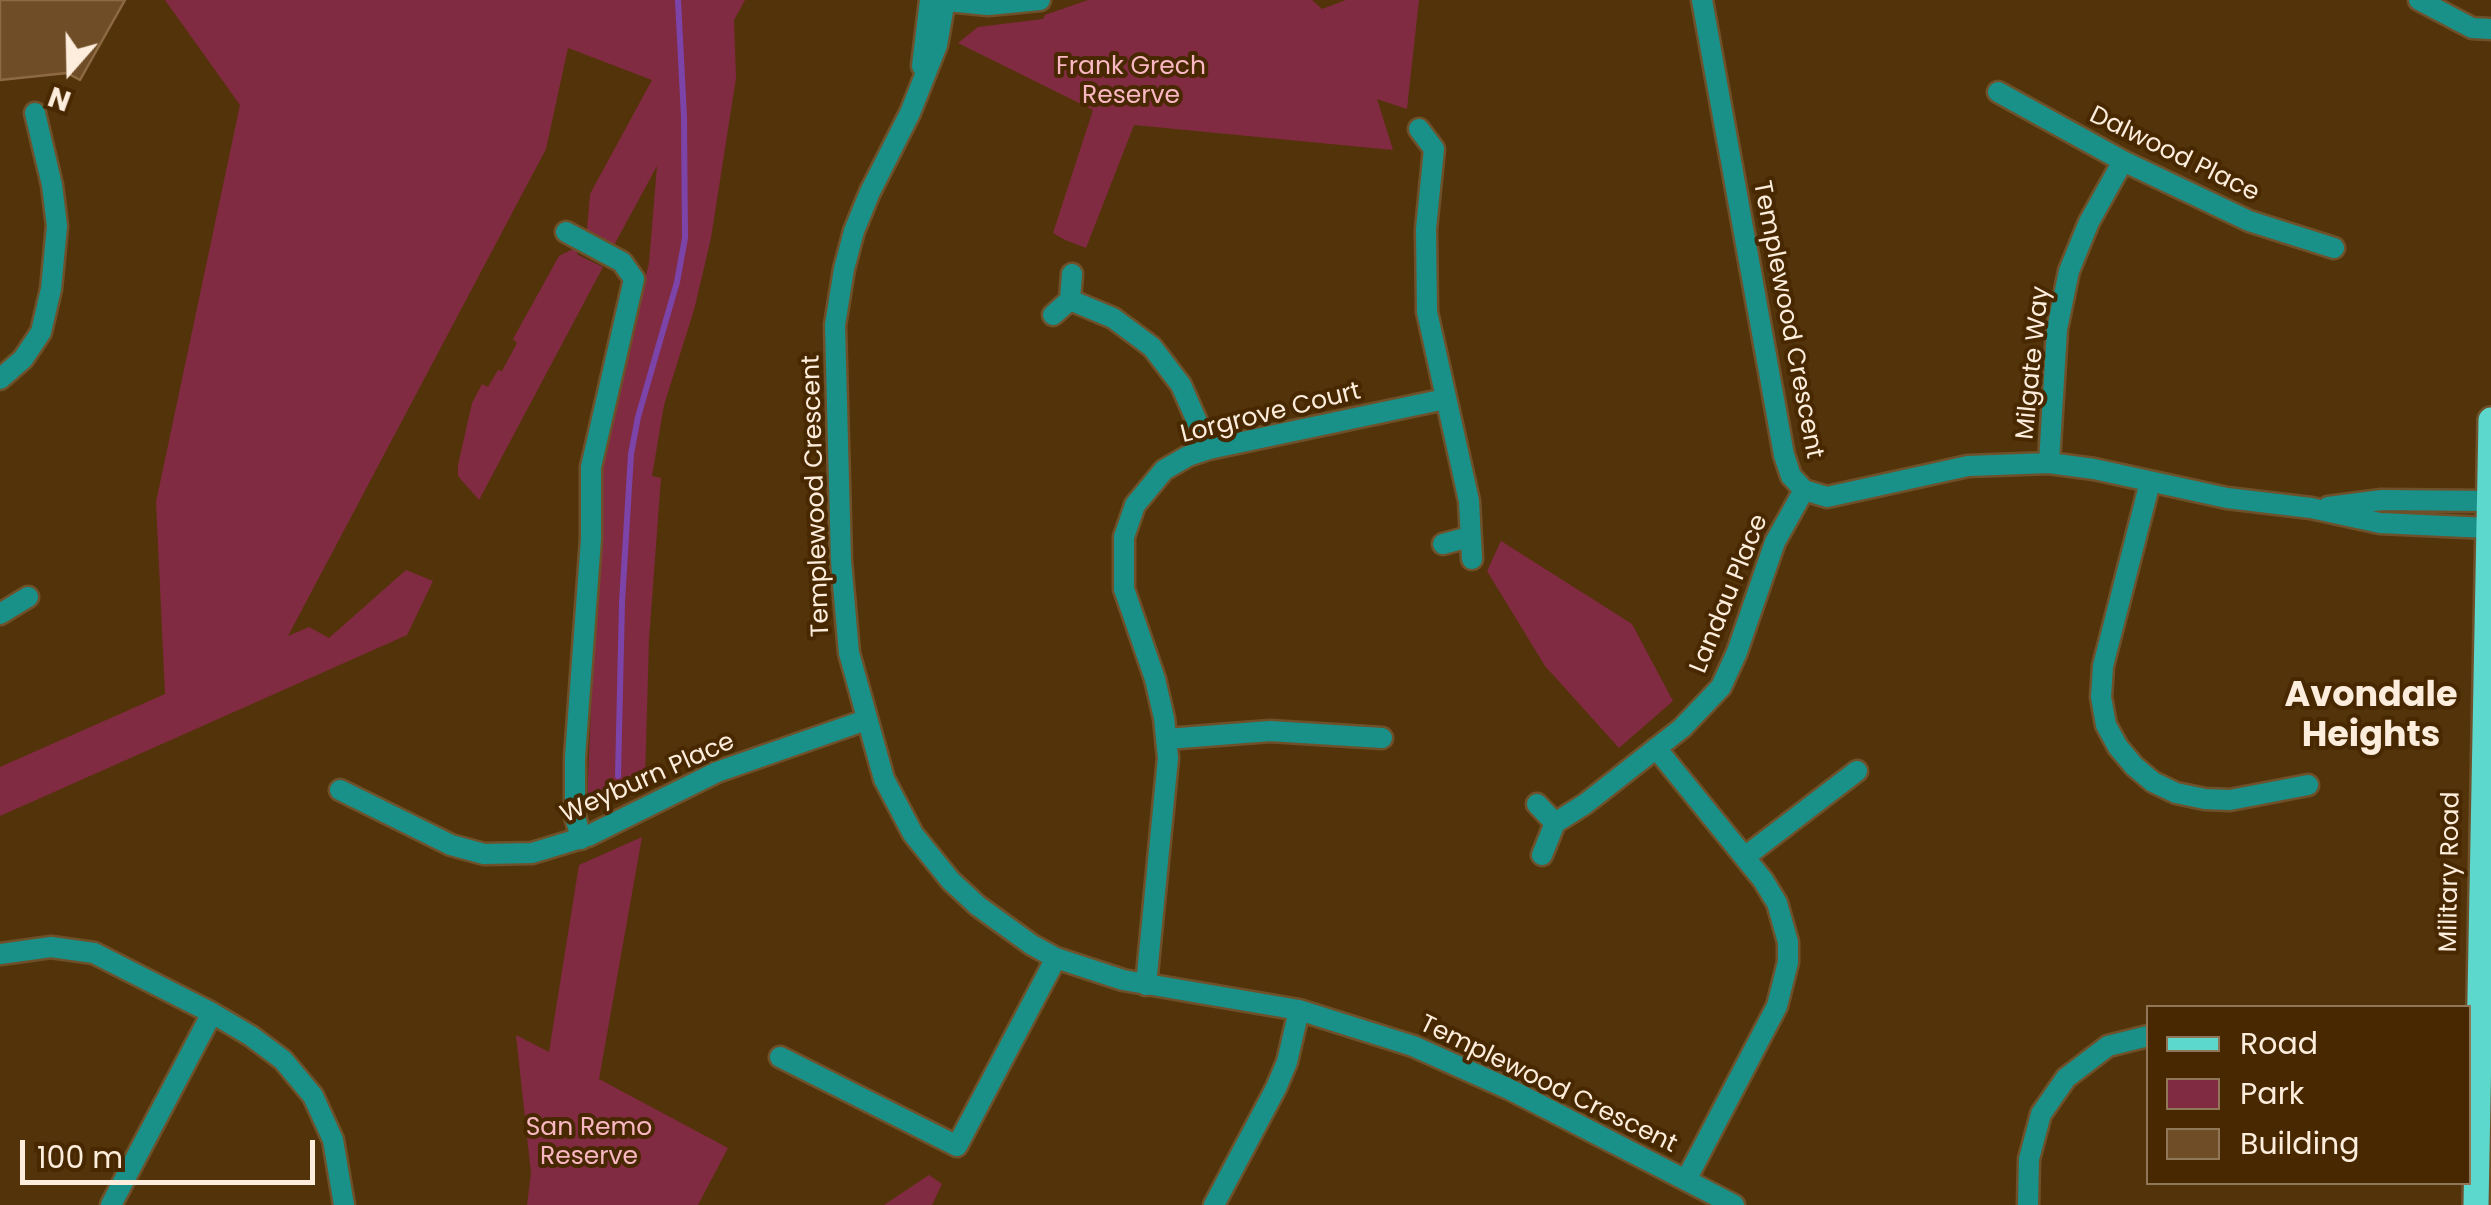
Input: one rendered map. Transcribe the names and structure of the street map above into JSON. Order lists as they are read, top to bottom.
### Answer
{
  "streets": {
    "main road": ["Military Road"],
    "street": [
      "Dalwood Place",
      "Templewood Crescent",
      "Milgate Way",
      "Lorgrove Court",
      "Landau Place",
      "Weyburn Place"
    ]
  },
  "crossings": [
    ["Dalwood Place", "Milgate Way"],
    ["Templewood Crescent", "Milgate Way"],
    ["Templewood Crescent", "Lorgrove Court"],
    ["Templewood Crescent", "Landau Place"],
    ["Templewood Crescent", "Weyburn Place"],
    ["Templewood Crescent", "Military Road"]
  ],
  "districts": ["Avondale Heights"],
  "parks": ["Frank Grech Reserve", "San Remo Reserve"],
  "legend": ["Road", "Park", "Building"],
  "scale_bar": "100 m",
  "north": "bottom"
}
